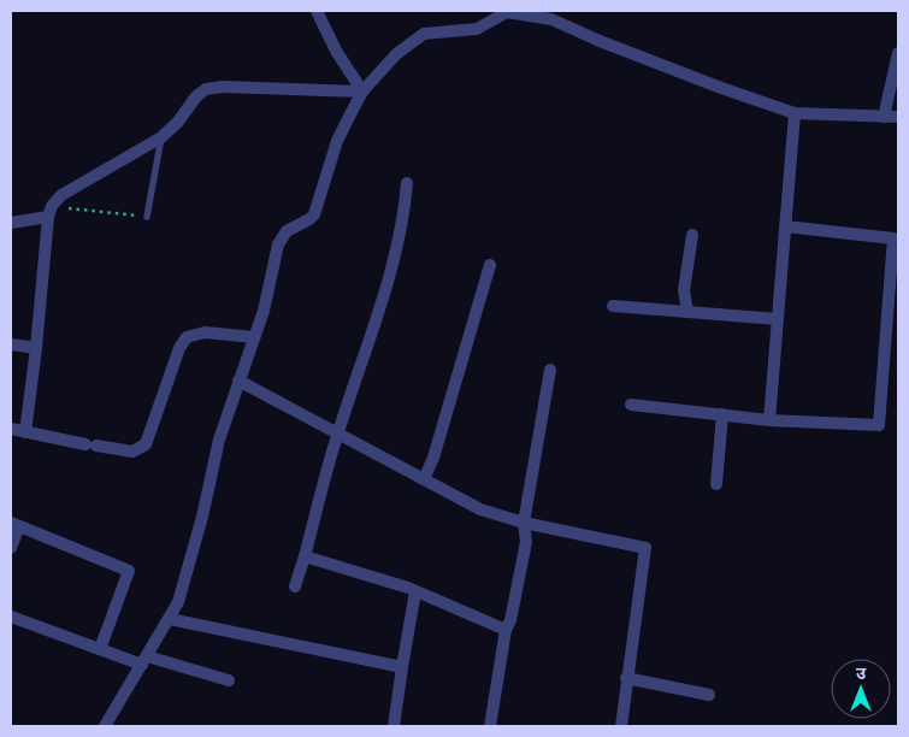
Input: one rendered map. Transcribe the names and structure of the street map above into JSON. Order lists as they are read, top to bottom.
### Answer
{
  "north": "top"
}
